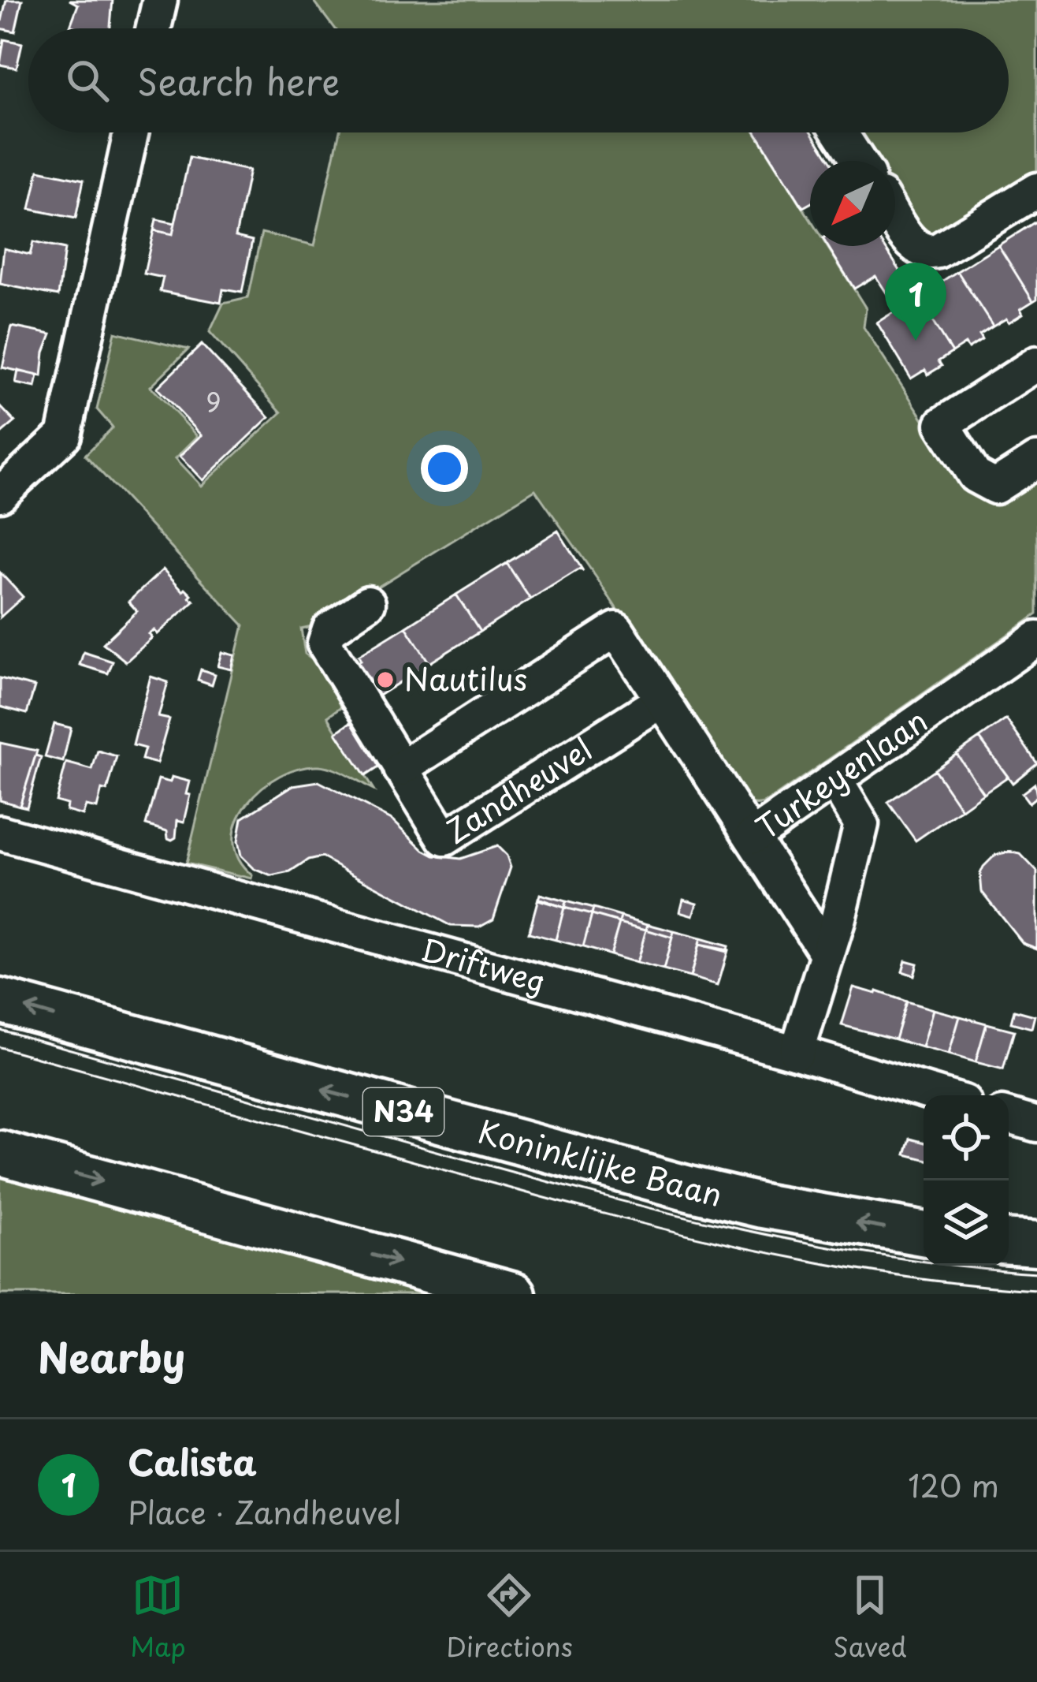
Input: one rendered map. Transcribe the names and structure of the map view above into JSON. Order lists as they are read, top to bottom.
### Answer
{
  "streets": {
    "main road": ["N34", "Koninklijke Baan"],
    "street": ["Turkeyenlaan", "Zandheuvel", "Driftweg"]
  },
  "places": ["Nautilus"],
  "house_numbers": ["9"],
  "north": "bottom left",
  "page": {
    "search": "Search here",
    "pins": "1",
    "heading": "Nearby",
    "list": [
      {
        "mark": "1",
        "name": "Calista",
        "note": "Place · Zandheuvel",
        "value": "120 m"
      }
    ],
    "nav": ["Map", "Directions", "Saved"]
  }
}
